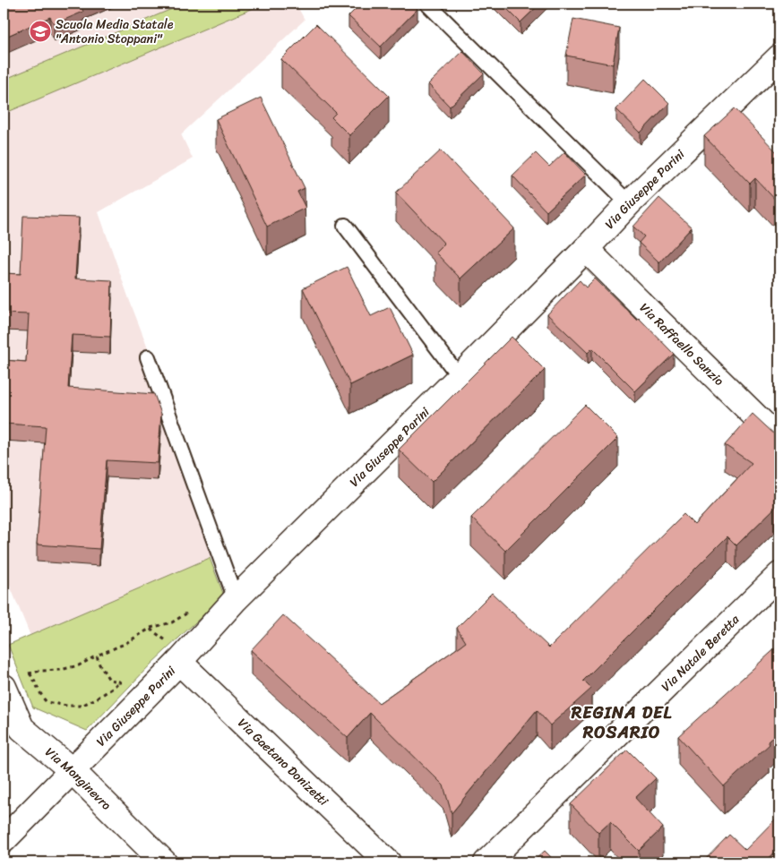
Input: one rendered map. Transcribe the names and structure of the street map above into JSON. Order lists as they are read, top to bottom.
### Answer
{
  "streets": {
    "street": [
      "Via Giuseppe Parini",
      "Via Raffaello Sanzio",
      "Via Natale Beretta",
      "Via Gaetano Donizetti",
      "Via Monginevro"
    ]
  },
  "crossings": [
    ["Via Giuseppe Parini", "Via Raffaello Sanzio"],
    ["Via Giuseppe Parini", "Via Gaetano Donizetti"],
    ["Via Giuseppe Parini", "Via Monginevro"]
  ],
  "districts": ["REGINA DEL ROSARIO"],
  "places": {
    "school or university": ["Scuola Media Statale \"Antonio Stoppani\""]
  }
}
